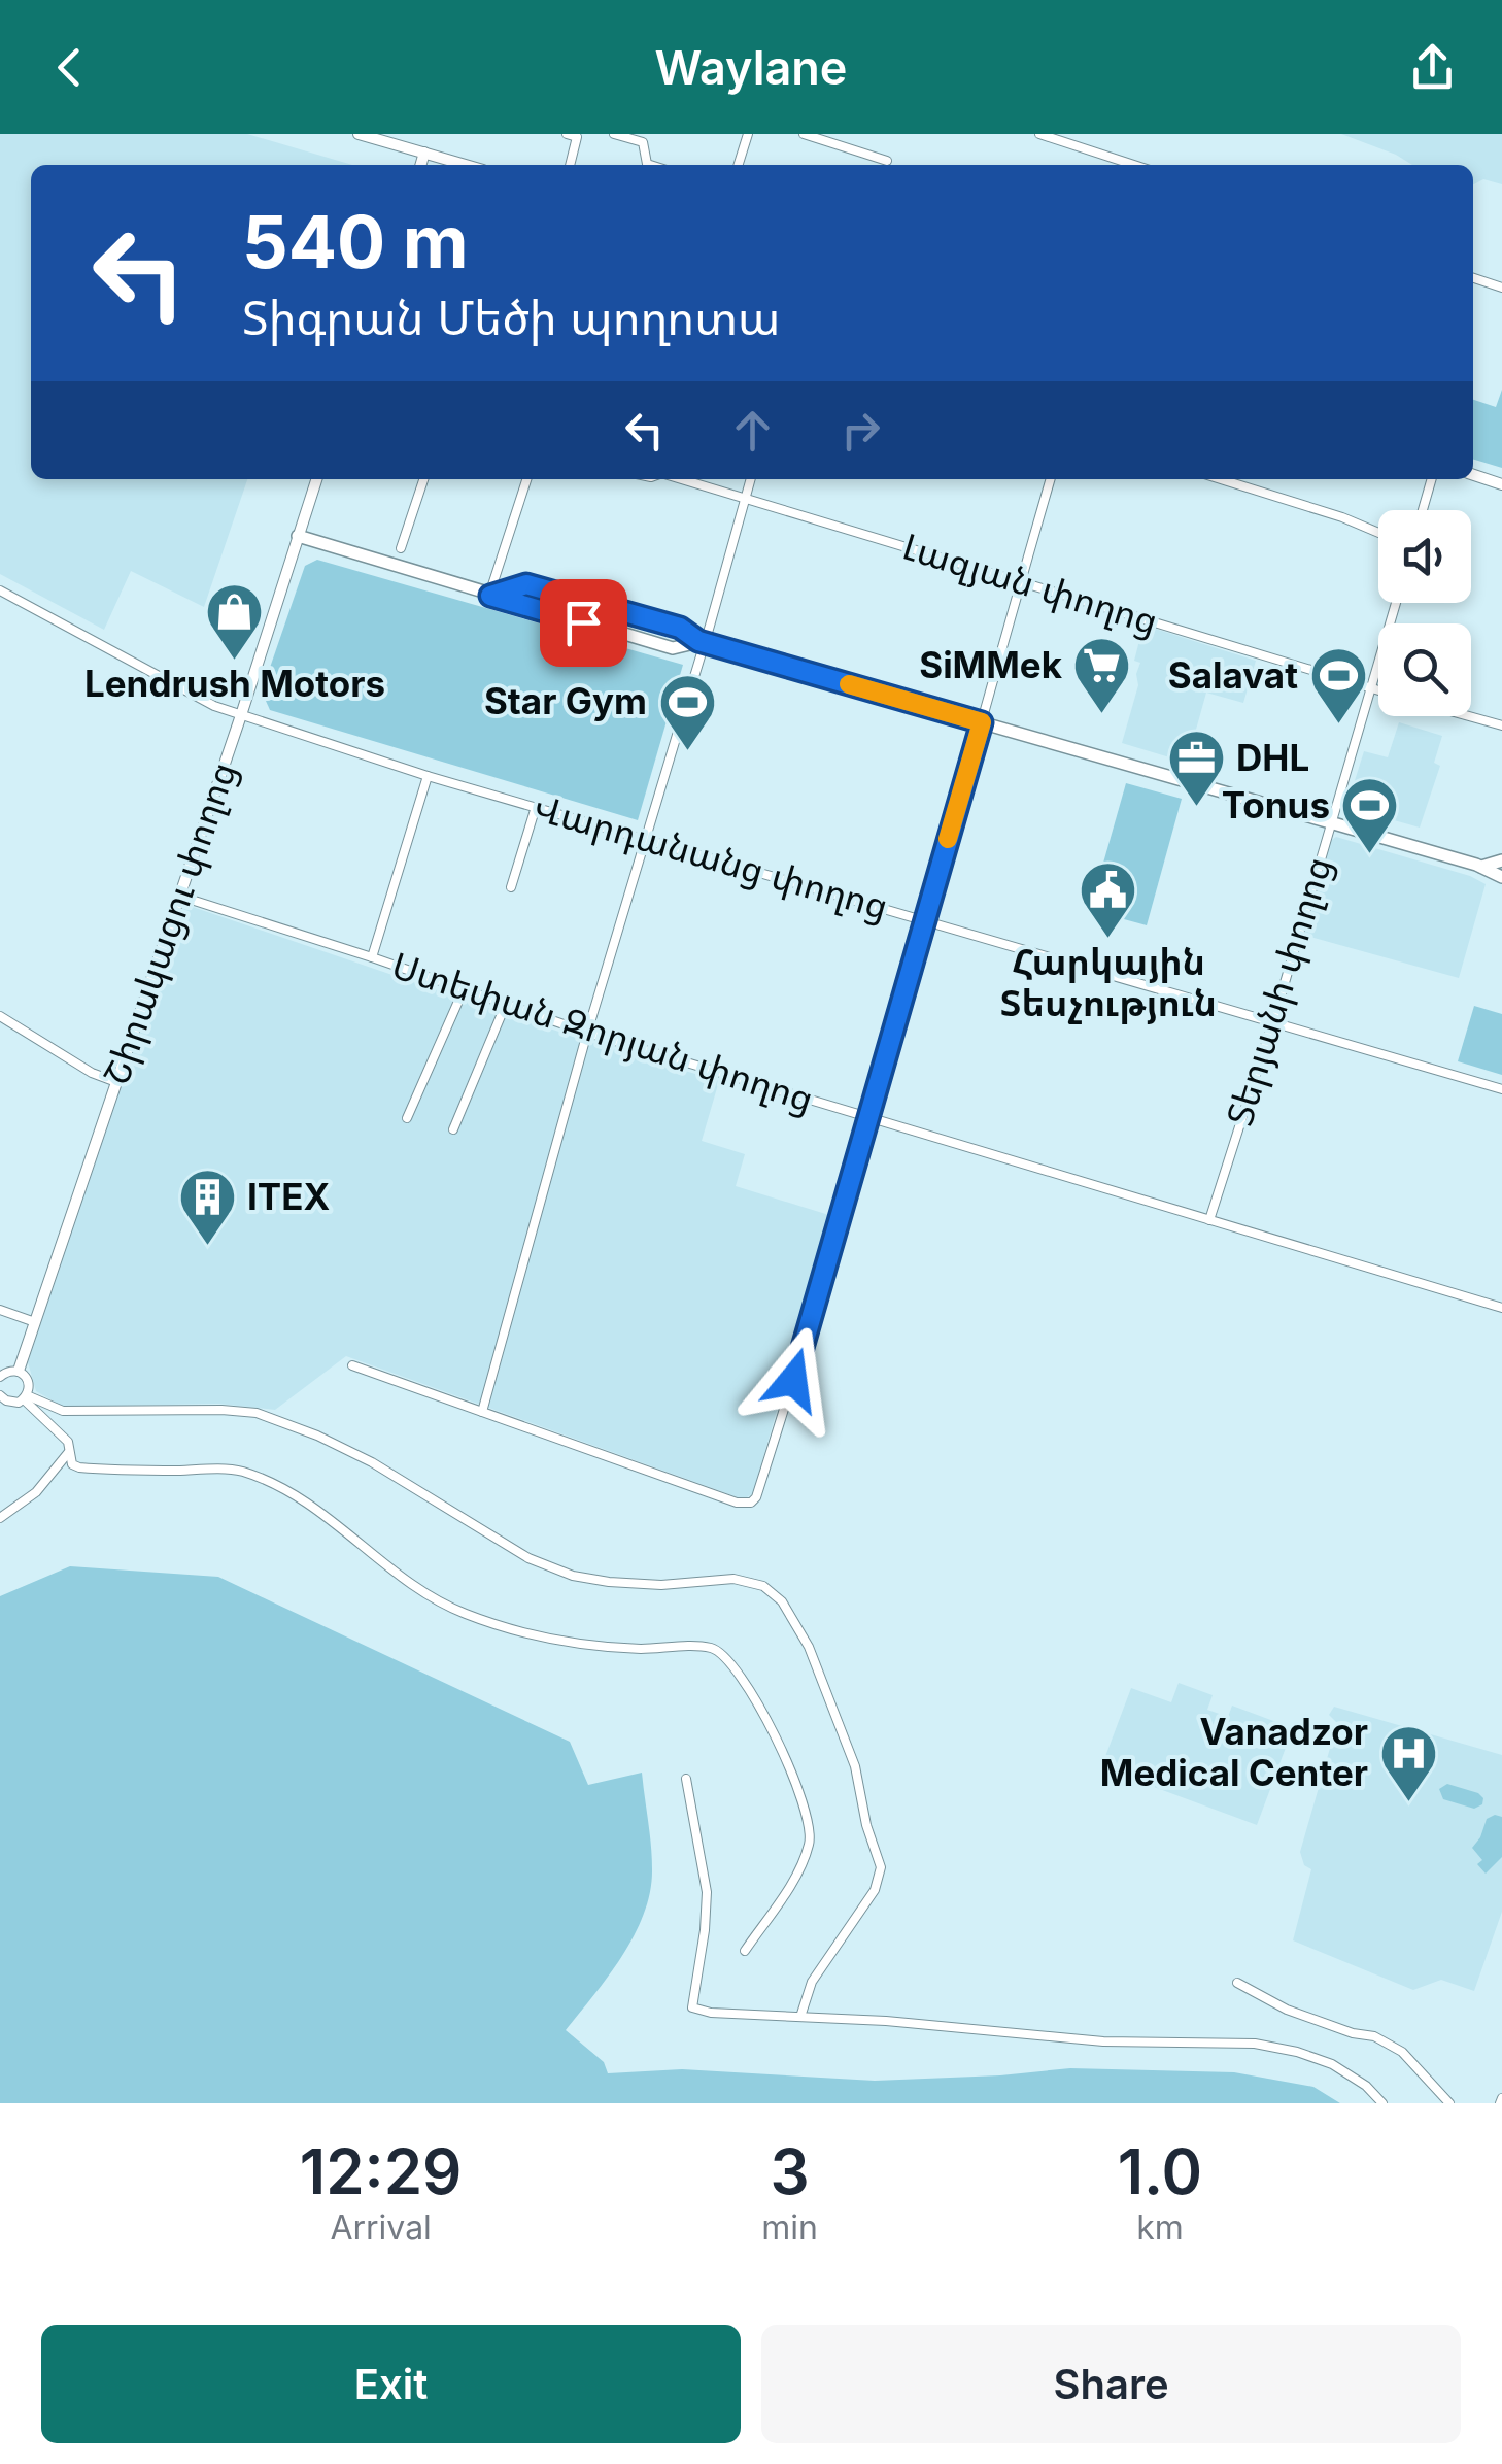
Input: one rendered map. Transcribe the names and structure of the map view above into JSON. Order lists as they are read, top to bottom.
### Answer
{
  "streets": {
    "street": [
      "Լազյան փողոց",
      "Վարդանանց փողոց",
      "Շիրակացու փողոց",
      "Տերյանի փողոց",
      "Ստեփան Զորյան փողոց"
    ]
  },
  "crossings": [
    ["Լազյան փողոց", "Տերյանի փողոց"],
    ["Վարդանանց փողոց", "Շիրակացու փողոց"],
    ["Վարդանանց փողոց", "Տերյանի փողոց"],
    ["Շիրակացու փողոց", "Ստեփան Զորյան փողոց"],
    ["Տերյանի փողոց", "Ստեփան Զորյան փողոց"]
  ],
  "places": {
    "shop": ["Lendrush Motors"],
    "supermarket": ["SiMMek"],
    "sports": ["Salavat", "Star Gym", "Tonus"],
    "office": ["DHL"],
    "public building": ["Հարկային Տեսչություն"],
    "building": ["ITEX"],
    "hospital": ["Vanadzor Medical Center"]
  },
  "page": {
    "header": "Waylane",
    "turn": ["540 m", "Տիգրան Մեծի պողոտա"],
    "eta": [
      "12:29",
      "Arrival",
      "3",
      "min",
      "1.0",
      "km"
    ],
    "buttons": ["Exit", "Share"]
  }
}
